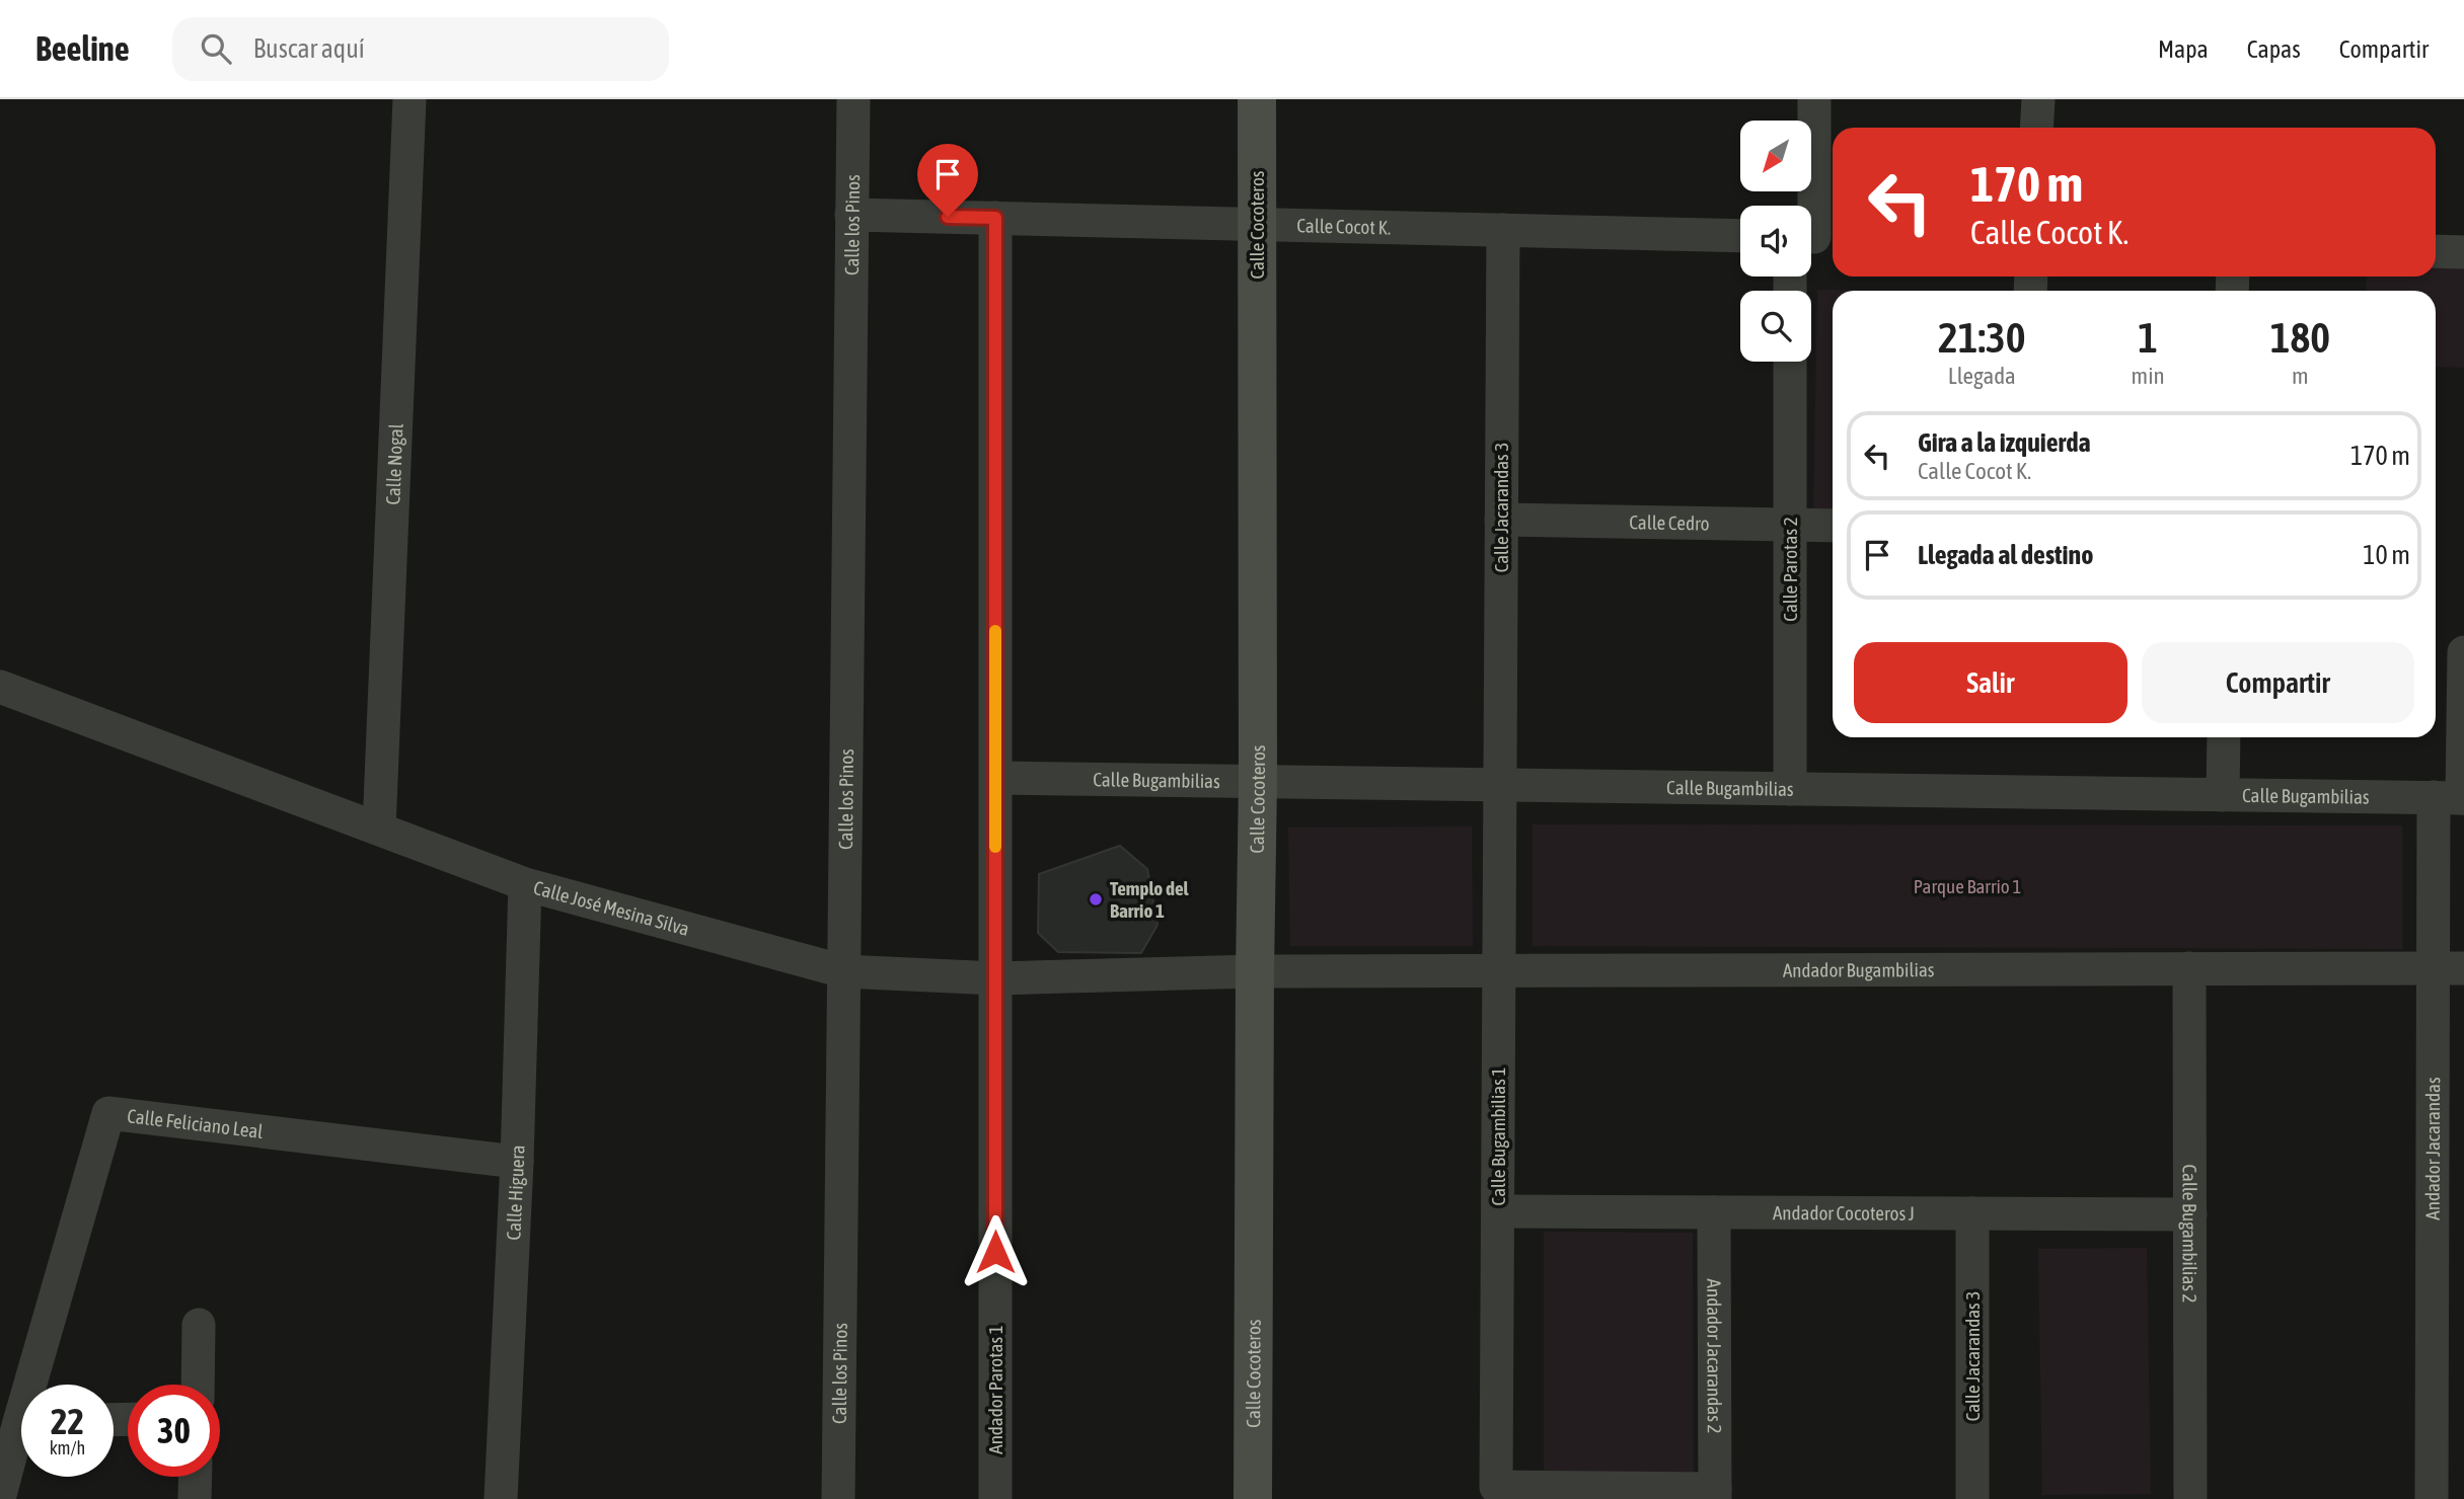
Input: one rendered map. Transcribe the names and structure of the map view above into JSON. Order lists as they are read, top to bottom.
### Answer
{
  "streets": {
    "street": [
      "Calle los Pinos",
      "Calle Cocoteros",
      "Calle Cocot K.",
      "Calle Nogal",
      "Calle Jacarandas 3",
      "Calle Cedro",
      "Calle Parotas 2",
      "Calle Bugambilias",
      "Calle José Mesina Silva",
      "Andador Bugambilias",
      "Calle Feliciano Leal",
      "Calle Bugambilias 1",
      "Andador Jacarandas",
      "Calle Higuera",
      "Andador Cocoteros J",
      "Calle Bugambilias 2",
      "Andador Jacarandas 2",
      "Andador Parotas 1"
    ]
  },
  "crossings": [
    ["Calle los Pinos", "Calle Cocot K."],
    ["Calle los Pinos", "Calle José Mesina Silva"],
    ["Calle Cocoteros", "Calle Cocot K."],
    ["Calle Cocoteros", "Calle Bugambilias"],
    ["Calle Cocoteros", "Calle José Mesina Silva"],
    ["Calle Cocoteros", "Andador Bugambilias"],
    ["Calle Cocot K.", "Calle Jacarandas 3"],
    ["Calle Cocot K.", "Andador Parotas 1"],
    ["Calle Nogal", "Calle José Mesina Silva"],
    ["Calle Jacarandas 3", "Calle Cedro"],
    ["Calle Jacarandas 3", "Calle Bugambilias"],
    ["Calle Jacarandas 3", "Calle Bugambilias 1"],
    ["Calle Jacarandas 3", "Andador Cocoteros J"],
    ["Calle Cedro", "Calle Parotas 2"],
    ["Calle Parotas 2", "Calle Bugambilias"],
    ["Calle Bugambilias", "Calle Bugambilias 1"],
    ["Calle Bugambilias", "Andador Jacarandas"],
    ["Calle Bugambilias", "Andador Parotas 1"],
    ["Calle José Mesina Silva", "Andador Bugambilias"],
    ["Calle José Mesina Silva", "Calle Higuera"],
    ["Calle José Mesina Silva", "Andador Parotas 1"],
    ["Andador Bugambilias", "Calle Bugambilias 1"],
    ["Andador Bugambilias", "Andador Jacarandas"],
    ["Andador Bugambilias", "Calle Bugambilias 2"],
    ["Calle Feliciano Leal", "Calle Higuera"],
    ["Calle Bugambilias 1", "Andador Cocoteros J"],
    ["Calle Bugambilias 1", "Andador Jacarandas 2"],
    ["Andador Cocoteros J", "Calle Bugambilias 2"],
    ["Andador Cocoteros J", "Andador Jacarandas 2"]
  ],
  "parks": ["Parque Barrio 1"],
  "places": ["Templo del Barrio 1"],
  "north": "bottom left",
  "page": {
    "header": "Beeline",
    "search": "Buscar aquí",
    "nav": ["Mapa", "Capas", "Compartir"],
    "turn": ["170 m", "Calle Cocot K."],
    "eta": [
      "21:30",
      "Llegada",
      "1",
      "min",
      "180",
      "m"
    ],
    "list": [
      {
        "name": "Gira a la izquierda",
        "note": "Calle Cocot K.",
        "value": "170 m"
      },
      {
        "name": "Llegada al destino",
        "value": "10 m"
      }
    ],
    "buttons": ["Salir", "Compartir"],
    "speed": "22 km/h",
    "limit": "30"
  }
}
